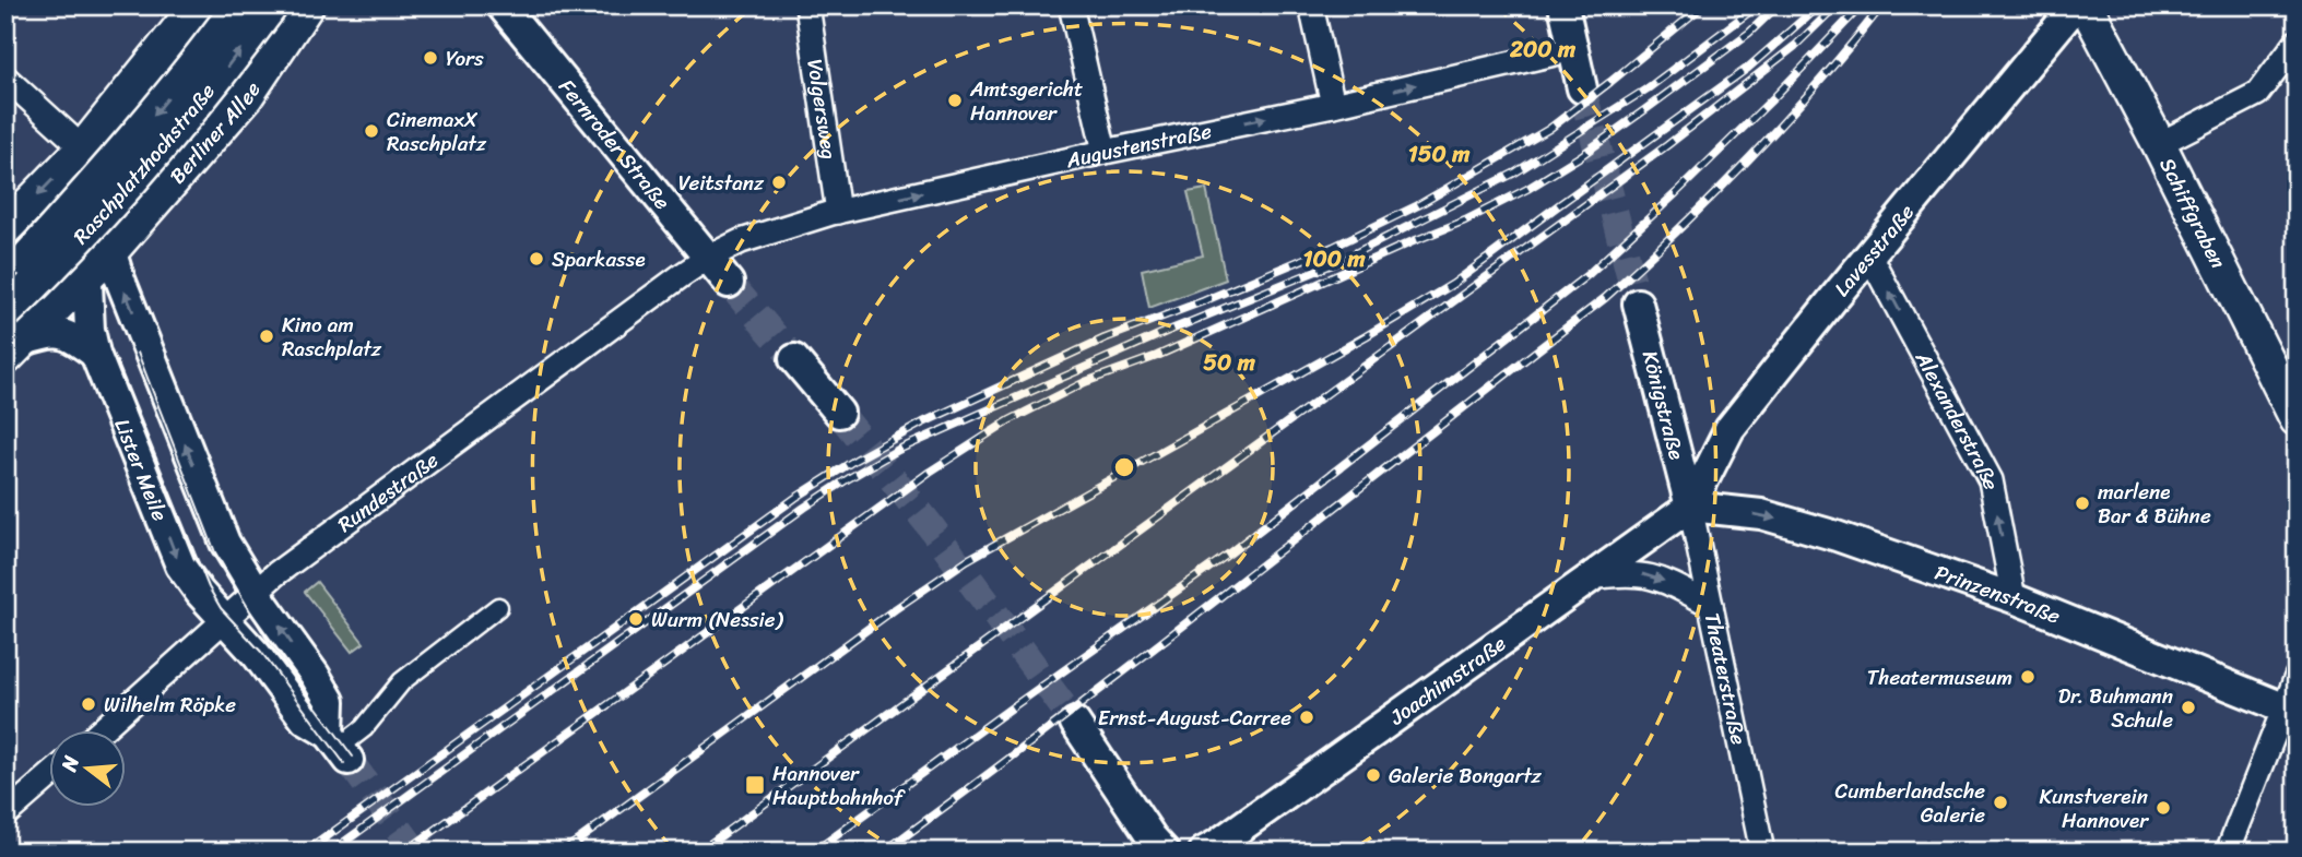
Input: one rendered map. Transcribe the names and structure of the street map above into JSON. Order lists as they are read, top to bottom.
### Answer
{
  "streets": {
    "main road": ["Berliner Allee", "Raschplatzhochstraße", "Schiffgraben"],
    "street": [
      "Volgersweg",
      "Fernroder Straße",
      "Augustenstraße",
      "Lavesstraße",
      "Königstraße",
      "Alexanderstraße",
      "Lister Meile",
      "Rundestraße",
      "Prinzenstraße",
      "Theaterstraße",
      "Joachimstraße"
    ]
  },
  "crossings": [
    ["Volgersweg", "Augustenstraße"],
    ["Berliner Allee", "Lister Meile"],
    ["Fernroder Straße", "Augustenstraße"],
    ["Fernroder Straße", "Rundestraße"],
    ["Augustenstraße", "Rundestraße"],
    ["Lavesstraße", "Königstraße"],
    ["Lavesstraße", "Alexanderstraße"],
    ["Lavesstraße", "Prinzenstraße"],
    ["Lavesstraße", "Theaterstraße"],
    ["Lavesstraße", "Joachimstraße"],
    ["Königstraße", "Prinzenstraße"],
    ["Königstraße", "Theaterstraße"],
    ["Königstraße", "Joachimstraße"],
    ["Alexanderstraße", "Prinzenstraße"],
    ["Lister Meile", "Rundestraße"],
    ["Prinzenstraße", "Theaterstraße"],
    ["Prinzenstraße", "Joachimstraße"],
    ["Theaterstraße", "Joachimstraße"]
  ],
  "one_way": ["Augustenstraße", "Alexanderstraße", "Prinzenstraße"],
  "places": {
    "other": [
      "Yors",
      "Amtsgericht Hannover",
      "CinemaxX Raschplatz",
      "Veitstanz",
      "Sparkasse",
      "Kino am Raschplatz",
      "marlene Bar & Bühne",
      "Wurm (Nessie)",
      "Theatermuseum",
      "Wilhelm Röpke",
      "Dr. Buhmann Schule",
      "Ernst-August-Carree",
      "Galerie Bongartz",
      "Cumberlandsche Galerie",
      "Kunstverein Hannover"
    ],
    "transit": ["Hannover Hauptbahnhof"]
  },
  "north": "left",
  "rings": [
    "200 m",
    "150 m",
    "100 m",
    "50 m"
  ]
}
